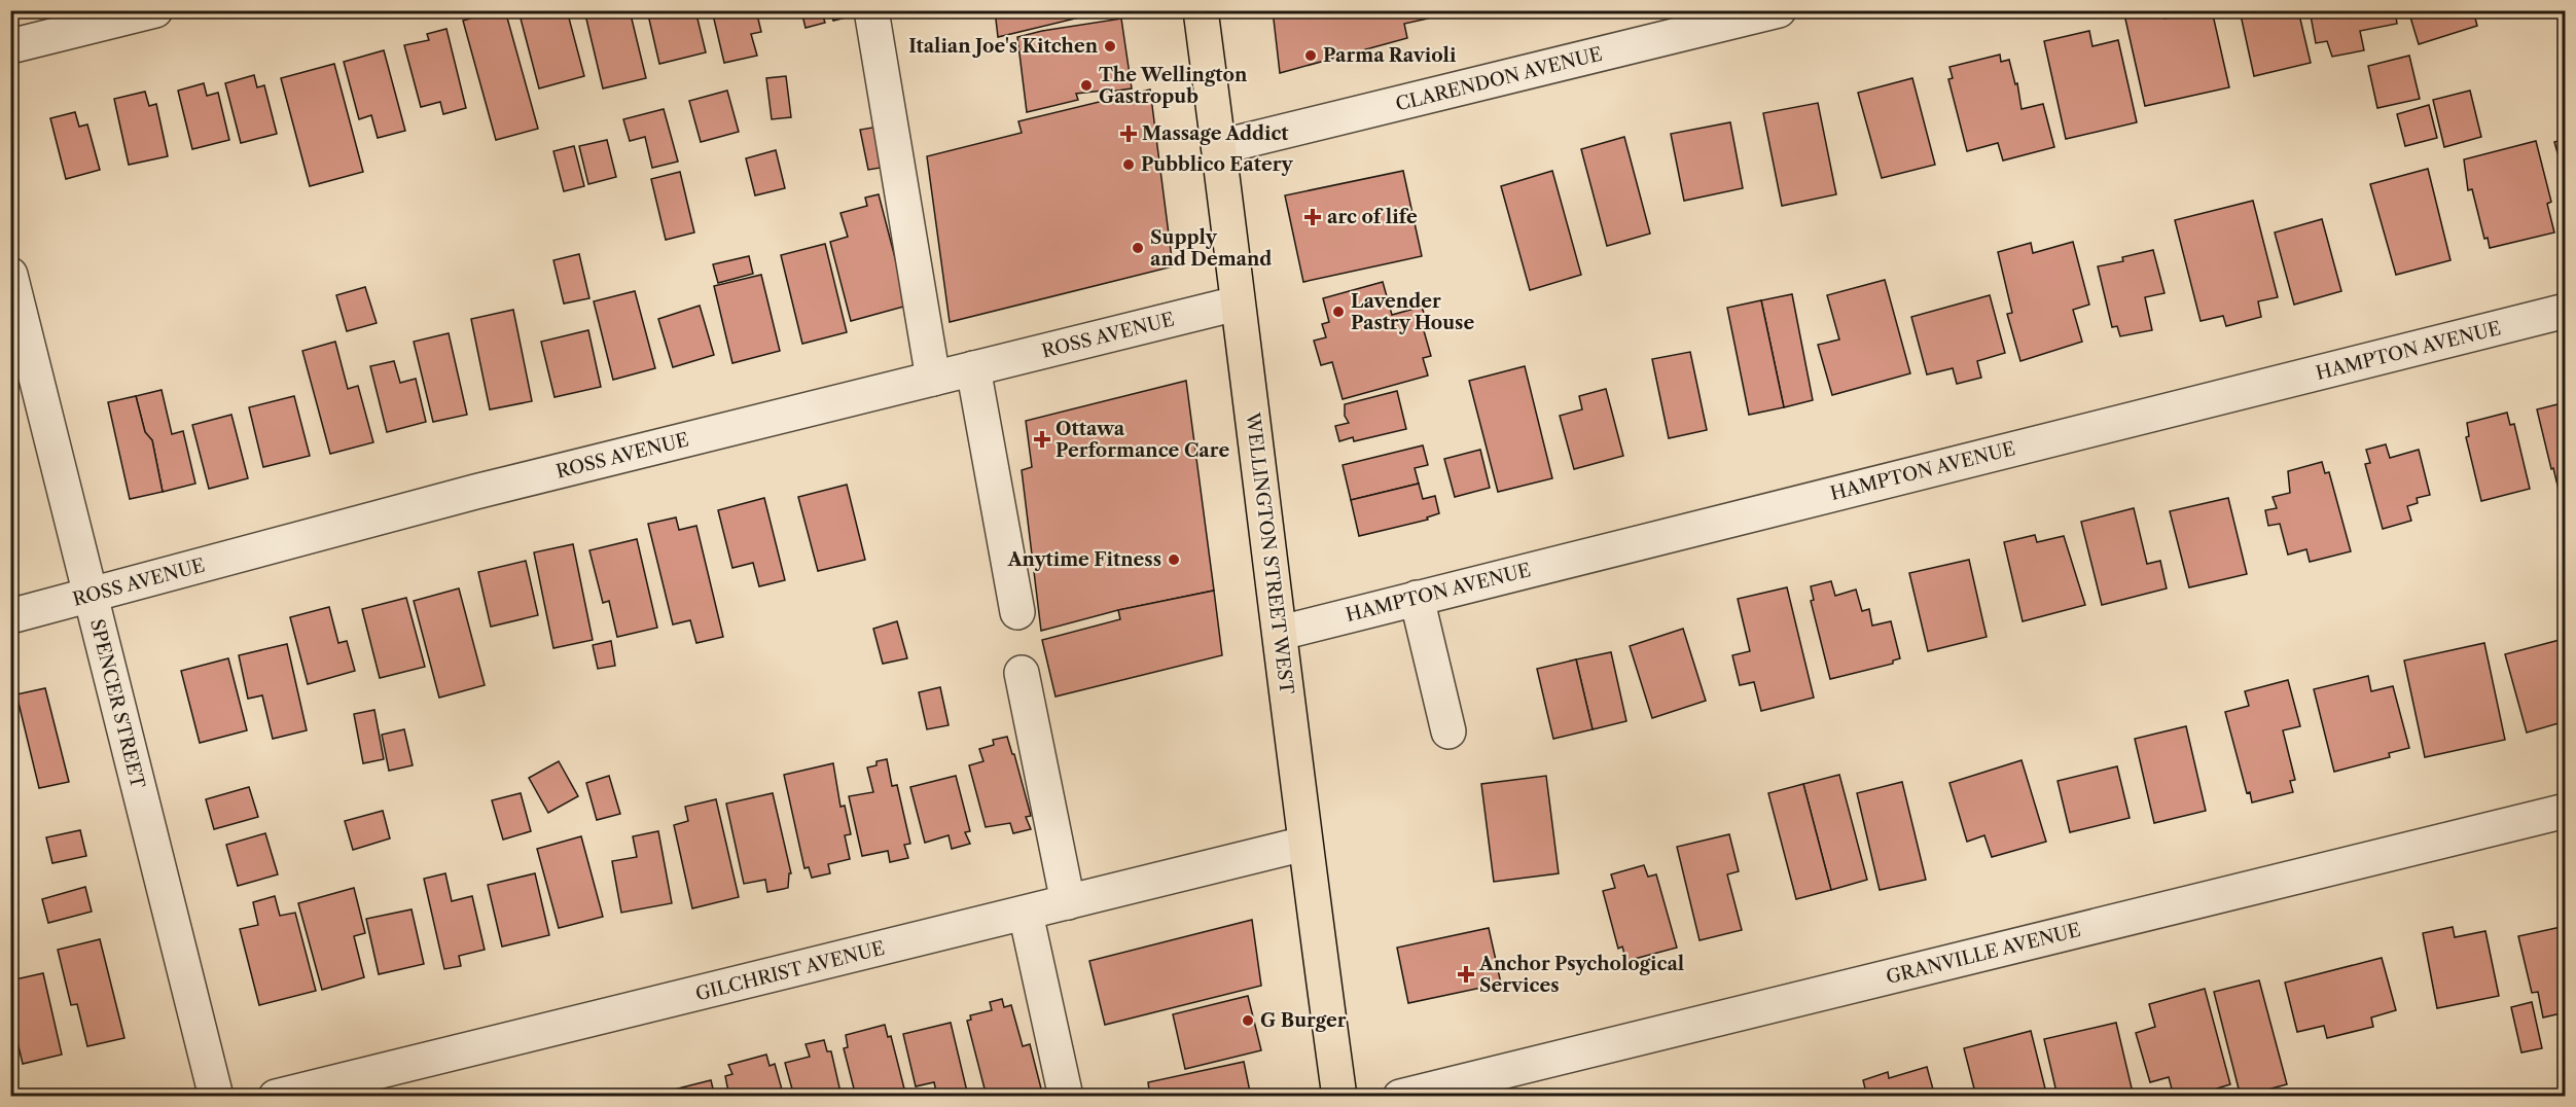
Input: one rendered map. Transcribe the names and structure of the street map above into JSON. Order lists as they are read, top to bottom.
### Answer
{
  "streets": {
    "main road": ["WELLINGTON STREET WEST"],
    "street": [
      "CLARENDON AVENUE",
      "ROSS AVENUE",
      "HAMPTON AVENUE",
      "SPENCER STREET",
      "GRANVILLE AVENUE",
      "GILCHRIST AVENUE"
    ]
  },
  "crossings": [
    ["CLARENDON AVENUE", "WELLINGTON STREET WEST"],
    ["ROSS AVENUE", "WELLINGTON STREET WEST"],
    ["ROSS AVENUE", "SPENCER STREET"],
    ["HAMPTON AVENUE", "WELLINGTON STREET WEST"],
    ["WELLINGTON STREET WEST", "GILCHRIST AVENUE"]
  ],
  "places": {
    "other": [
      "Italian Joe's Kitchen",
      "Parma Ravioli",
      "The Wellington Gastropub",
      "Pubblico Eatery",
      "Supply and Demand",
      "Lavender Pastry House",
      "Anytime Fitness",
      "G Burger"
    ],
    "health": [
      "Massage Addict",
      "arc of life",
      "Ottawa Performance Care",
      "Anchor Psychological Services"
    ]
  }
}
